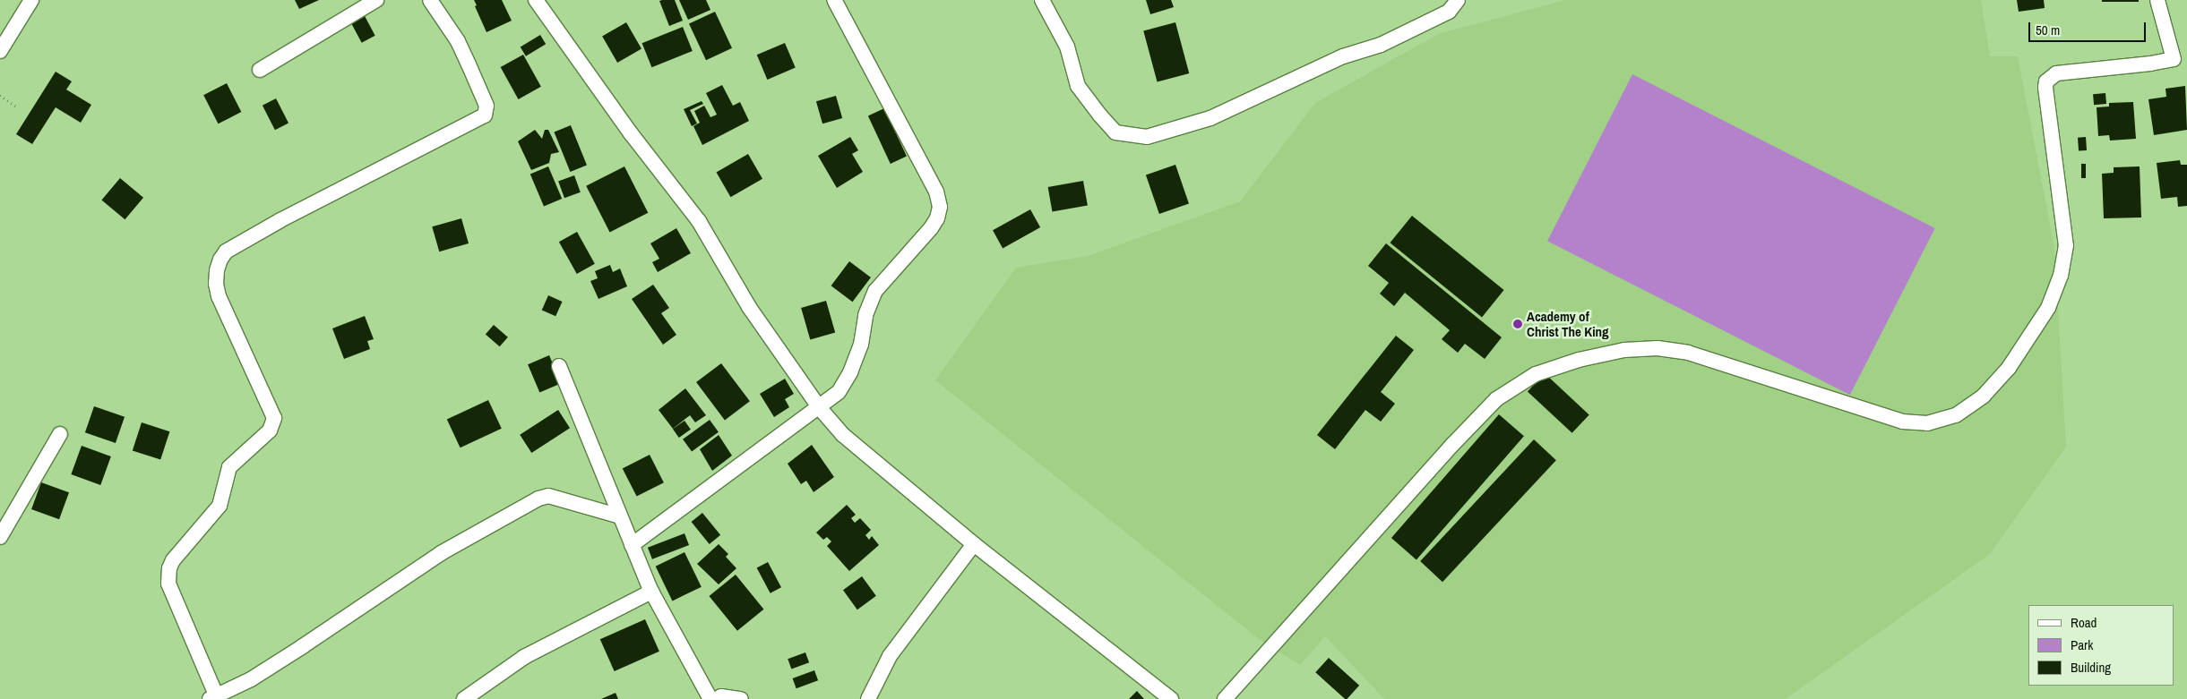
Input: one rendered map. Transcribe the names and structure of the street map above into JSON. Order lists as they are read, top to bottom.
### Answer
{
  "places": ["Academy of Christ The King"],
  "legend": ["Road", "Park", "Building"],
  "scale_bar": "50 m"
}
